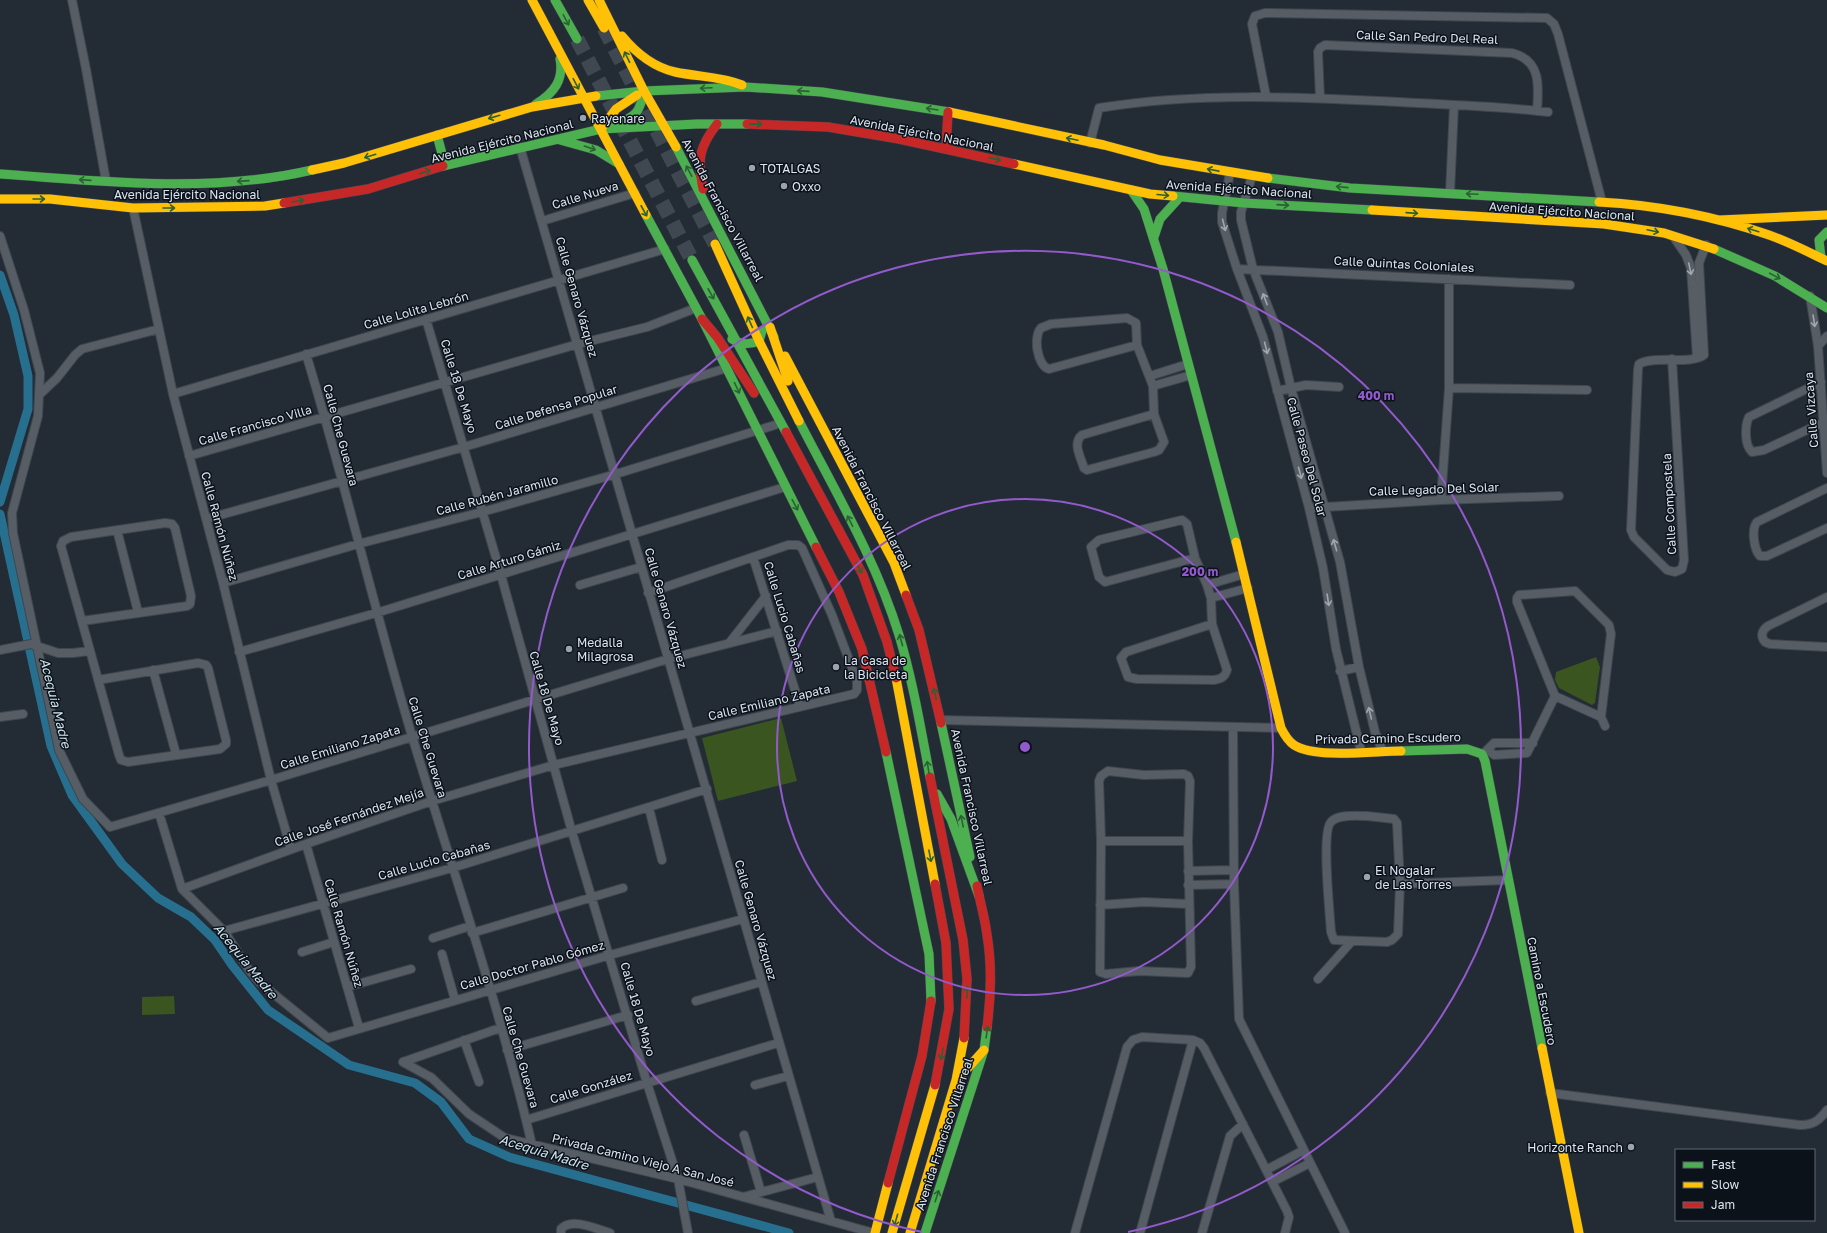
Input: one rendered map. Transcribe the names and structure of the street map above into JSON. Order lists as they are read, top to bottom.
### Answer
{
  "streets": {
    "main road": [
      "Avenida Ejército Nacional",
      "Avenida Francisco Villarreal",
      "Privada Camino Escudero",
      "Camino a Escudero"
    ],
    "street": [
      "Calle San Pedro Del Real",
      "Calle Nueva",
      "Calle Quintas Coloniales",
      "Calle Genaro Vázquez",
      "Calle Lolita Lebrón",
      "Calle 18 De Mayo",
      "Calle Defensa Popular",
      "Calle Vizcaya",
      "Calle Francisco Villa",
      "Calle Che Guevara",
      "Calle Paseo Del Solar",
      "Calle Legado Del Solar",
      "Calle Rubén Jaramillo",
      "Calle Compostela",
      "Calle Ramón Núñez",
      "Calle Arturo Gámiz",
      "Calle Lucio Cabañas",
      "Calle Emiliano Zapata",
      "Calle José Fernández Mejía",
      "Calle Doctor Pablo Gómez",
      "Calle González",
      "Privada Camino Viejo A San José"
    ]
  },
  "crossings": [
    ["Avenida Ejército Nacional", "Avenida Francisco Villarreal"],
    ["Avenida Ejército Nacional", "Calle Genaro Vázquez"],
    ["Avenida Ejército Nacional", "Calle Vizcaya"],
    ["Avenida Ejército Nacional", "Calle Paseo Del Solar"],
    ["Avenida Ejército Nacional", "Calle Ramón Núñez"],
    ["Calle Nueva", "Calle Genaro Vázquez"],
    ["Calle Quintas Coloniales", "Calle Paseo Del Solar"],
    ["Calle Genaro Vázquez", "Calle Lolita Lebrón"],
    ["Calle Genaro Vázquez", "Calle Defensa Popular"],
    ["Calle Genaro Vázquez", "Calle Francisco Villa"],
    ["Calle Genaro Vázquez", "Calle Rubén Jaramillo"],
    ["Calle Genaro Vázquez", "Calle Arturo Gámiz"],
    ["Calle Genaro Vázquez", "Calle Lucio Cabañas"],
    ["Calle Genaro Vázquez", "Calle Emiliano Zapata"],
    ["Calle Genaro Vázquez", "Calle José Fernández Mejía"],
    ["Calle Genaro Vázquez", "Calle Doctor Pablo Gómez"],
    ["Calle Genaro Vázquez", "Calle González"],
    ["Calle Genaro Vázquez", "Privada Camino Viejo A San José"],
    ["Calle Lolita Lebrón", "Calle 18 De Mayo"],
    ["Calle Lolita Lebrón", "Calle Che Guevara"],
    ["Calle Lolita Lebrón", "Calle Ramón Núñez"],
    ["Calle 18 De Mayo", "Calle Defensa Popular"],
    ["Calle 18 De Mayo", "Calle Francisco Villa"],
    ["Calle 18 De Mayo", "Calle Rubén Jaramillo"],
    ["Calle 18 De Mayo", "Calle Arturo Gámiz"],
    ["Calle 18 De Mayo", "Calle Lucio Cabañas"],
    ["Calle 18 De Mayo", "Calle Emiliano Zapata"],
    ["Calle 18 De Mayo", "Calle José Fernández Mejía"],
    ["Calle 18 De Mayo", "Calle Doctor Pablo Gómez"],
    ["Calle 18 De Mayo", "Calle González"],
    ["Calle 18 De Mayo", "Privada Camino Viejo A San José"],
    ["Calle Defensa Popular", "Calle Che Guevara"],
    ["Calle Defensa Popular", "Calle Ramón Núñez"],
    ["Calle Francisco Villa", "Calle Che Guevara"],
    ["Calle Francisco Villa", "Calle Ramón Núñez"],
    ["Calle Che Guevara", "Calle Rubén Jaramillo"],
    ["Calle Che Guevara", "Calle Arturo Gámiz"],
    ["Calle Che Guevara", "Calle Lucio Cabañas"],
    ["Calle Che Guevara", "Calle Emiliano Zapata"],
    ["Calle Che Guevara", "Calle José Fernández Mejía"],
    ["Calle Che Guevara", "Calle Doctor Pablo Gómez"],
    ["Calle Che Guevara", "Calle González"],
    ["Calle Che Guevara", "Privada Camino Viejo A San José"],
    ["Calle Paseo Del Solar", "Calle Legado Del Solar"],
    ["Calle Paseo Del Solar", "Privada Camino Escudero"],
    ["Calle Rubén Jaramillo", "Calle Ramón Núñez"],
    ["Calle Ramón Núñez", "Calle Arturo Gámiz"],
    ["Calle Ramón Núñez", "Calle Lucio Cabañas"],
    ["Calle Ramón Núñez", "Calle Emiliano Zapata"],
    ["Calle Ramón Núñez", "Calle José Fernández Mejía"],
    ["Calle Ramón Núñez", "Calle Doctor Pablo Gómez"],
    ["Calle Lucio Cabañas", "Calle Emiliano Zapata"],
    ["Calle Lucio Cabañas", "Calle Doctor Pablo Gómez"],
    ["Calle Emiliano Zapata", "Calle José Fernández Mejía"],
    ["Privada Camino Escudero", "Camino a Escudero"]
  ],
  "water": ["Acequia Madre"],
  "places": [
    "Rayenare",
    "TOTALGAS",
    "Oxxo",
    "Medalla Milagrosa",
    "La Casa de la Bicicleta",
    "El Nogalar de Las Torres",
    "Horizonte Ranch"
  ],
  "legend": ["Fast", "Slow", "Jam"],
  "rings": ["400 m", "200 m"]
}
